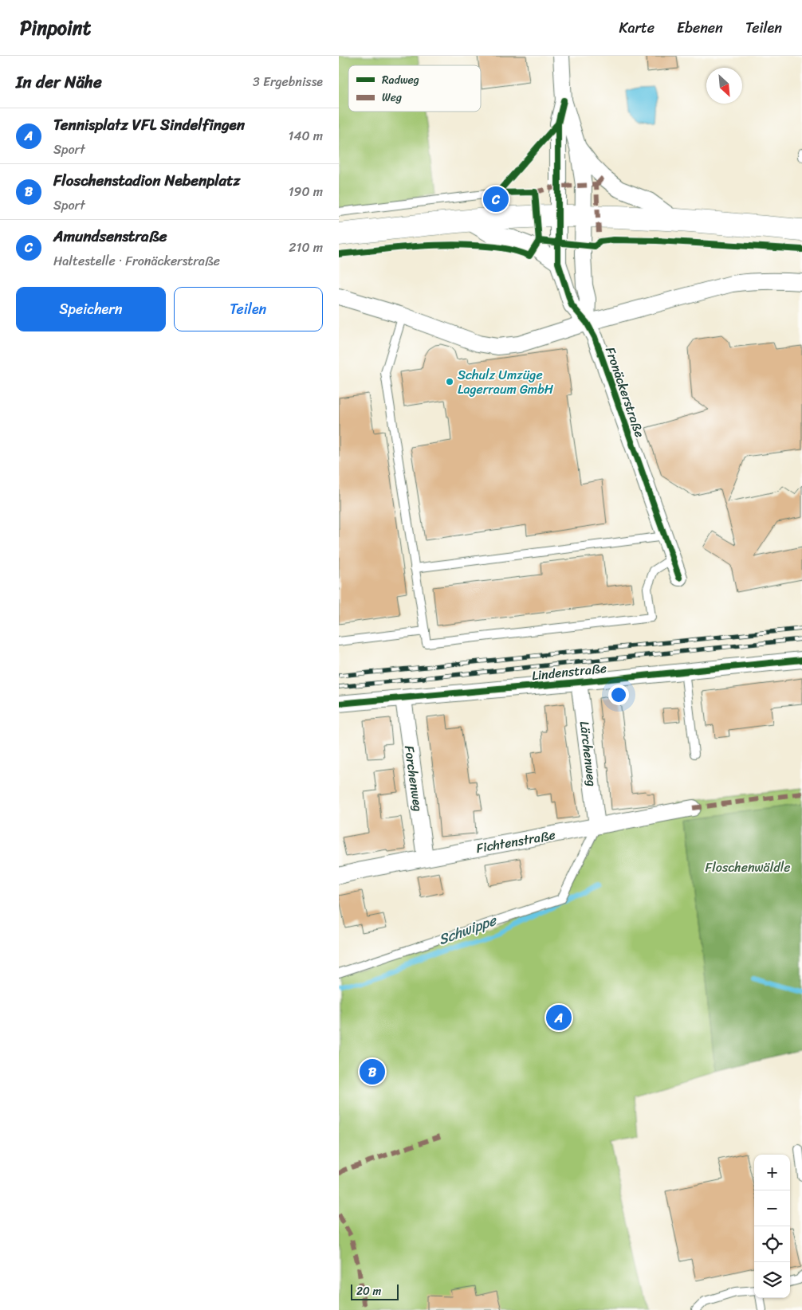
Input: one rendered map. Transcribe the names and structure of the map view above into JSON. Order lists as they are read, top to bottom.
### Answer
{
  "streets": {
    "street": [
      "Fronäckerstraße",
      "Lindenstraße",
      "Lärchenweg",
      "Forchenweg",
      "Fichtenstraße"
    ]
  },
  "crossings": [
    ["Lindenstraße", "Lärchenweg"],
    ["Lindenstraße", "Forchenweg"],
    ["Lärchenweg", "Fichtenstraße"],
    ["Forchenweg", "Fichtenstraße"]
  ],
  "water": ["Schwippe"],
  "parks": ["Floschenwäldle"],
  "places": ["Schulz Umzüge Lagerraum GmbH"],
  "legend": ["Radweg", "Weg"],
  "scale_bar": "20 m",
  "north": "bottom right",
  "page": {
    "header": "Pinpoint",
    "nav": ["Karte", "Ebenen", "Teilen"],
    "heading": ["In der Nähe", "3 Ergebnisse"],
    "list": [
      {
        "mark": "A",
        "name": "Tennisplatz VFL Sindelfingen",
        "note": "Sport",
        "value": "140 m"
      },
      {
        "mark": "B",
        "name": "Floschenstadion Nebenplatz",
        "note": "Sport",
        "value": "190 m"
      },
      {
        "mark": "C",
        "name": "Amundsenstraße",
        "note": "Haltestelle · Fronäckerstraße",
        "value": "210 m"
      }
    ],
    "pins": ["C", "A", "B"],
    "buttons": ["Speichern", "Teilen"],
    "map_buttons": ["+", "−"],
    "scale": "20 m"
  }
}
